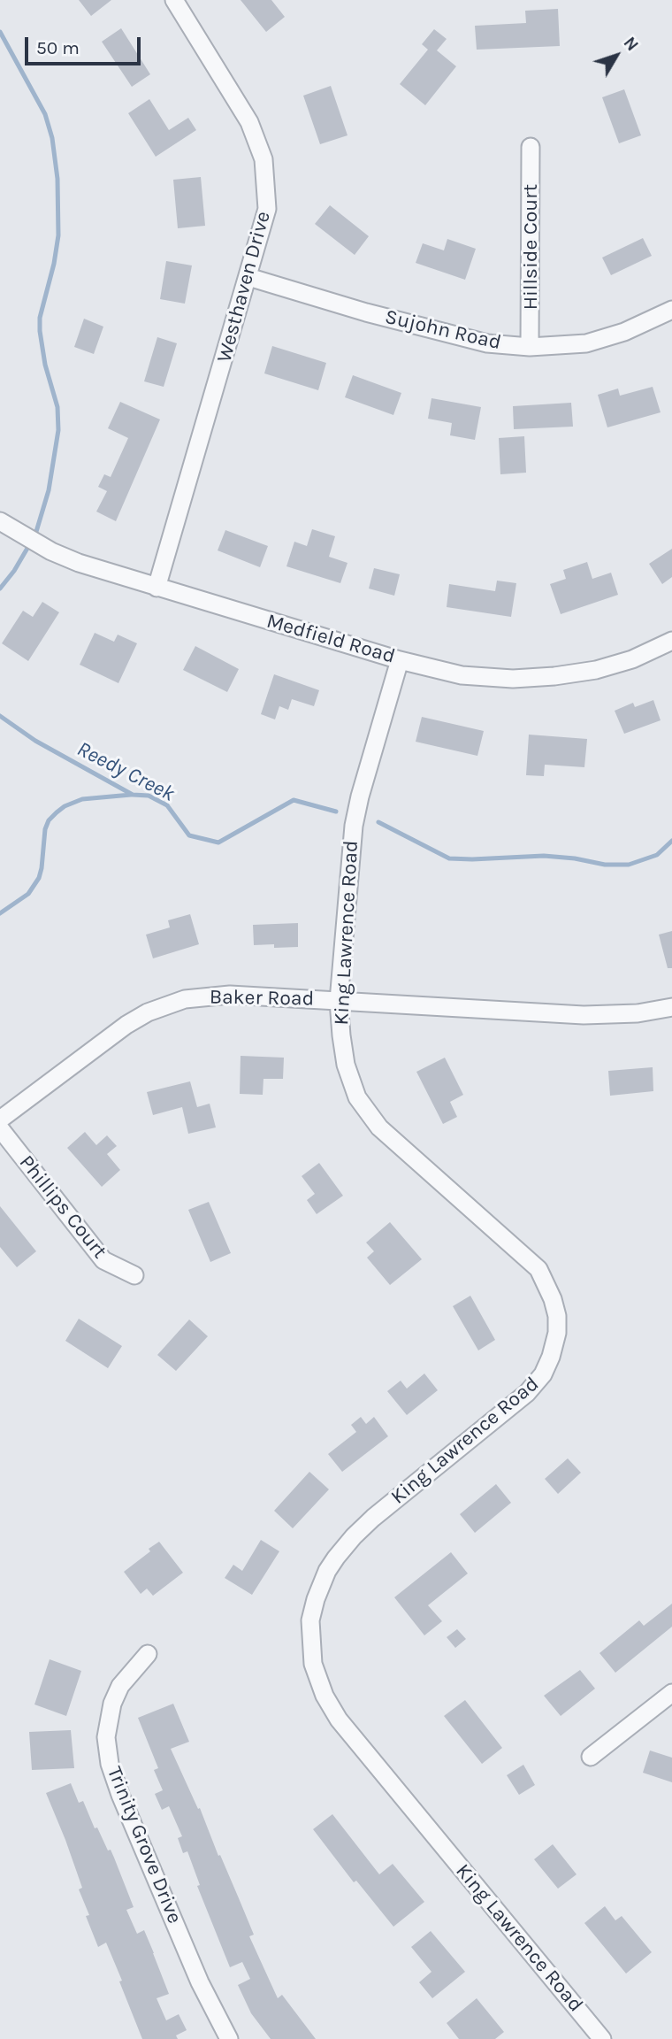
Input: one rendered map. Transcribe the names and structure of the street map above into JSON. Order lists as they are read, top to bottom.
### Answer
{
  "streets": {
    "street": [
      "Hillside Court",
      "Westhaven Drive",
      "Sujohn Road",
      "Medfield Road",
      "King Lawrence Road",
      "Baker Road",
      "Phillips Court",
      "Trinity Grove Drive"
    ]
  },
  "crossings": [
    ["Hillside Court", "Sujohn Road"],
    ["Westhaven Drive", "Sujohn Road"],
    ["Westhaven Drive", "Medfield Road"],
    ["Medfield Road", "King Lawrence Road"],
    ["King Lawrence Road", "Baker Road"]
  ],
  "water": ["Reedy Creek"],
  "scale_bar": "50 m",
  "north": "top right"
}
